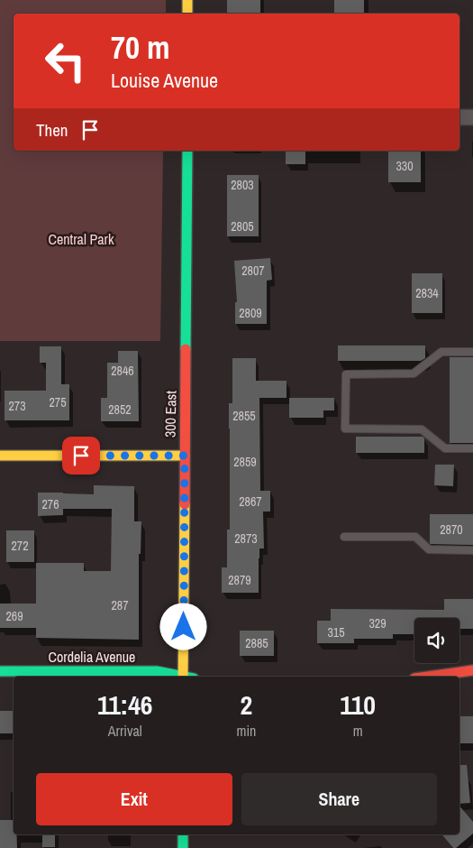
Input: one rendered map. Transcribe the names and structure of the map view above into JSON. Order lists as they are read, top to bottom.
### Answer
{
  "streets": {
    "street": ["300 East", "Cordelia Avenue"]
  },
  "parks": ["Central Park"],
  "house_numbers": [
    "330",
    "2803",
    "2805",
    "2807",
    "2834",
    "2809",
    "2846",
    "275",
    "273",
    "2852",
    "2855",
    "2859",
    "2867",
    "276",
    "2870",
    "2873",
    "272",
    "2879",
    "287",
    "269",
    "329",
    "315",
    "2885"
  ],
  "page": {
    "turn": ["70 m", "Louise Avenue"],
    "then": "Then",
    "eta": [
      "11:46",
      "Arrival",
      "2",
      "min",
      "110",
      "m"
    ],
    "buttons": ["Exit", "Share"]
  }
}
